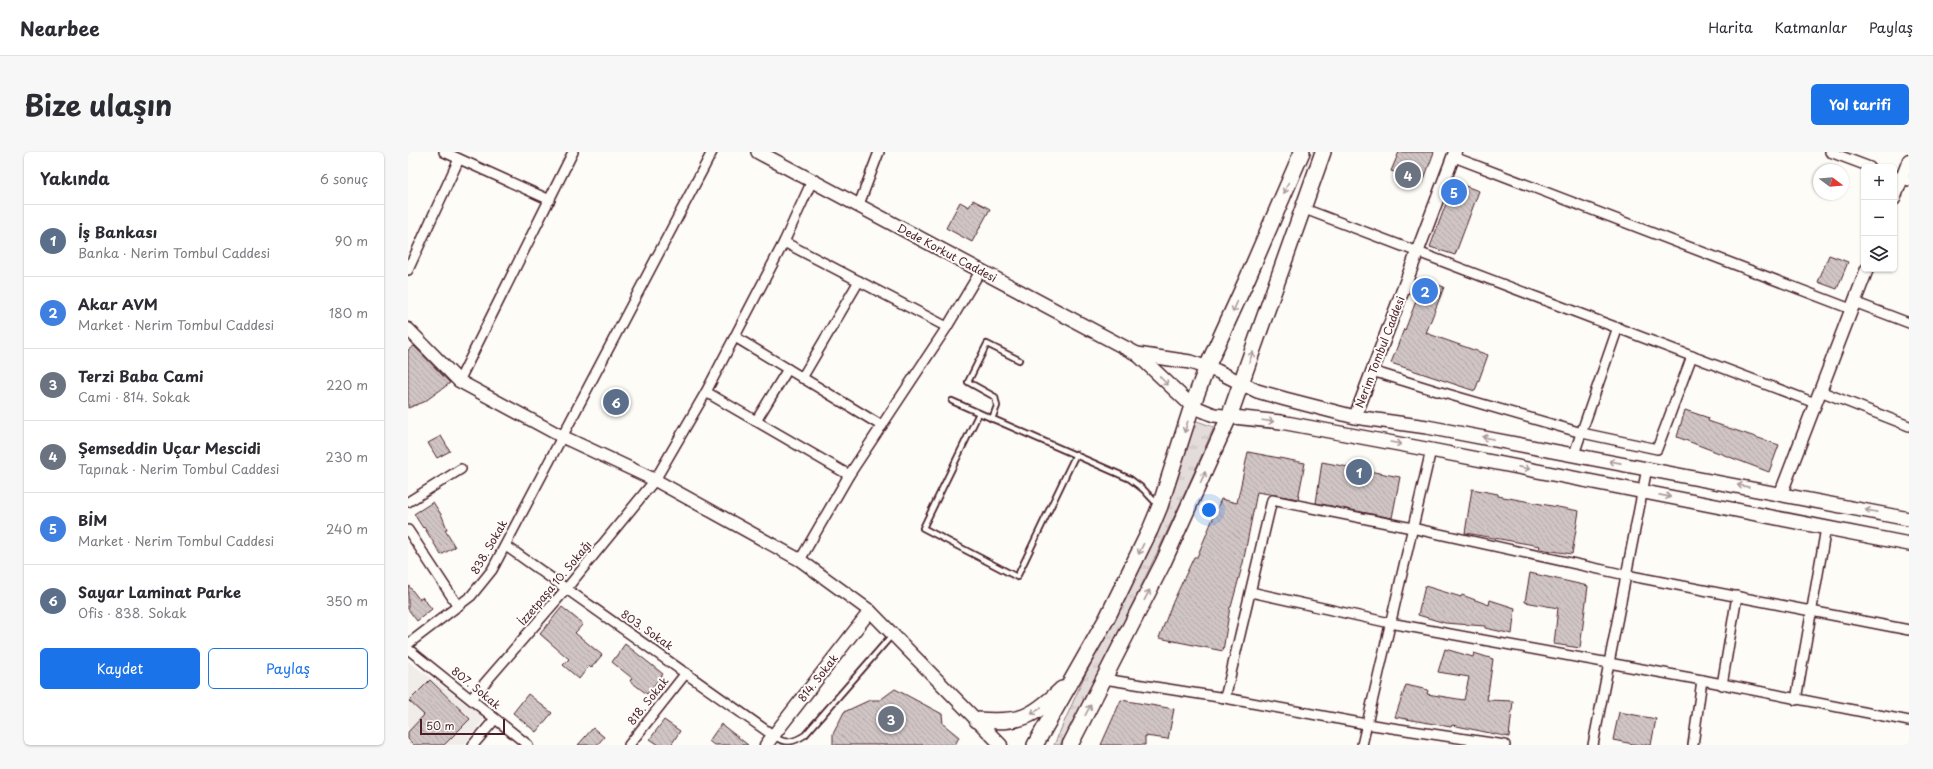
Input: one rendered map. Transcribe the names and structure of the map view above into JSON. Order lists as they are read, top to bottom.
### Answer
{
  "streets": {
    "main road": ["Dede Korkut Caddesi"],
    "street": [
      "Nerim Tombul Caddesi",
      "838. Sokak",
      "İzzetpaşa 10. Sokağı",
      "803. Sokak",
      "814. Sokak",
      "807. Sokak",
      "818. Sokak"
    ]
  },
  "crossings": [
    ["Dede Korkut Caddesi", "Nerim Tombul Caddesi"],
    ["Dede Korkut Caddesi", "İzzetpaşa 10. Sokağı"],
    ["838. Sokak", "803. Sokak"],
    ["İzzetpaşa 10. Sokağı", "803. Sokak"],
    ["İzzetpaşa 10. Sokağı", "807. Sokak"],
    ["803. Sokak", "814. Sokak"],
    ["803. Sokak", "818. Sokak"]
  ],
  "scale_bar": "50 m",
  "north": "right",
  "page": {
    "header": "Nearbee",
    "nav": ["Harita", "Katmanlar", "Paylaş"],
    "title": "Bize ulaşın",
    "buttons": [
      "Yol tarifi",
      ["Kaydet", "Paylaş"]
    ],
    "heading": ["Yakında", "6 sonuç"],
    "pins": [
      "4",
      "5",
      "2",
      "6",
      "1",
      "3"
    ],
    "map_buttons": ["+", "−"],
    "list": [
      {
        "mark": "1",
        "name": "İş Bankası",
        "note": "Banka · Nerim Tombul Caddesi",
        "value": "90 m"
      },
      {
        "mark": "2",
        "name": "Akar AVM",
        "note": "Market · Nerim Tombul Caddesi",
        "value": "180 m"
      },
      {
        "mark": "3",
        "name": "Terzi Baba Cami",
        "note": "Cami · 814. Sokak",
        "value": "220 m"
      },
      {
        "mark": "4",
        "name": "Şemseddin Uçar Mescidi",
        "note": "Tapınak · Nerim Tombul Caddesi",
        "value": "230 m"
      },
      {
        "mark": "5",
        "name": "BİM",
        "note": "Market · Nerim Tombul Caddesi",
        "value": "240 m"
      },
      {
        "mark": "6",
        "name": "Sayar Laminat Parke",
        "note": "Ofis · 838. Sokak",
        "value": "350 m"
      }
    ],
    "scale": "50 m"
  }
}
